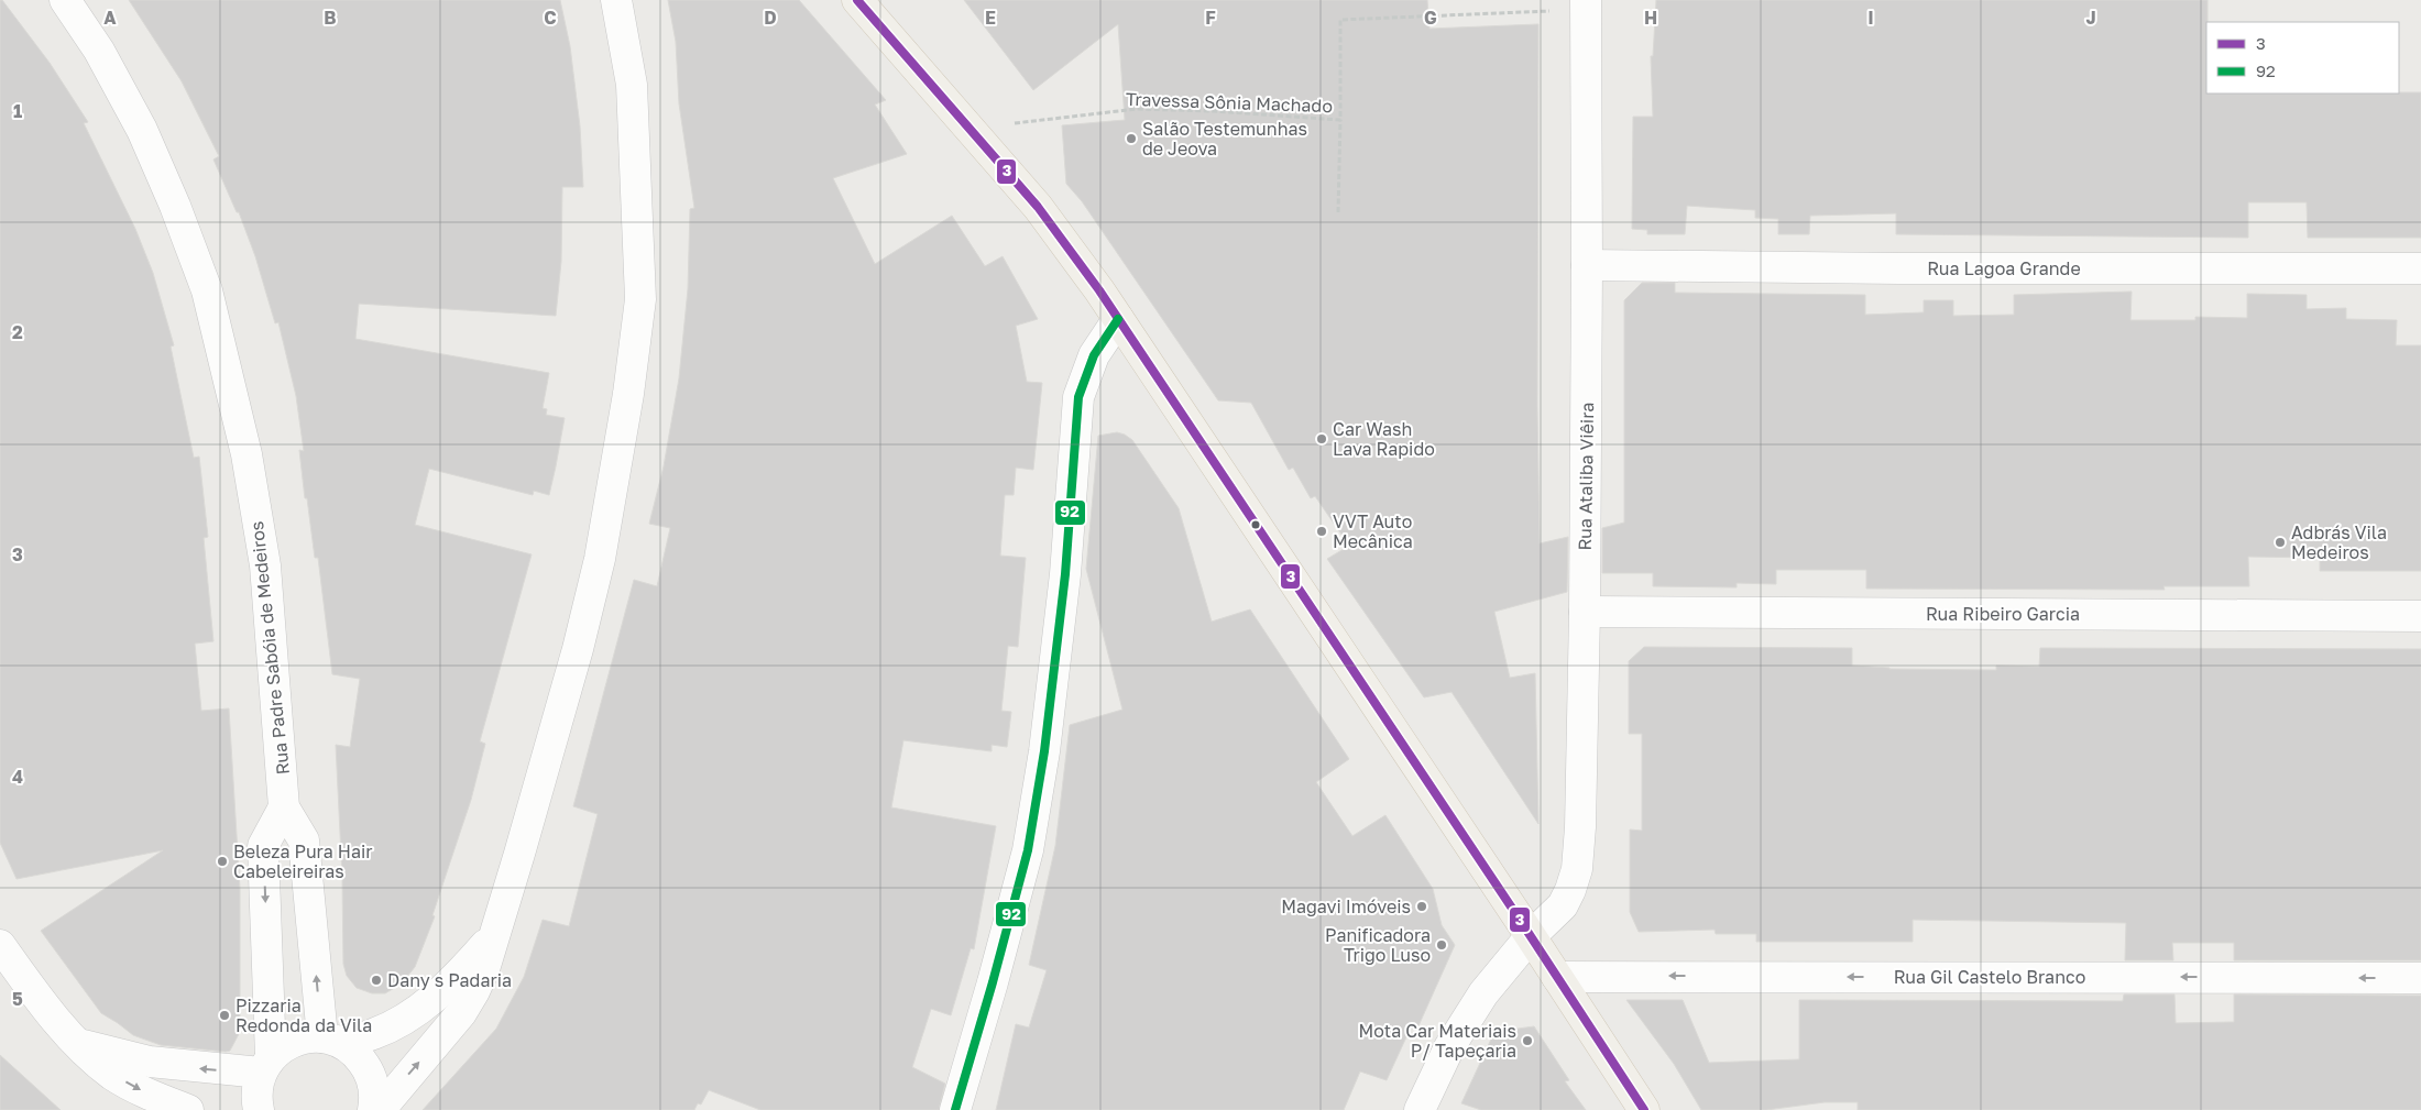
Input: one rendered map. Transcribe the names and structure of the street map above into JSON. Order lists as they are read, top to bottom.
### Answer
{
  "streets": {
    "street": [
      "Rua Lagoa Grande",
      "Rua Ataliba Viêira",
      "Rua Ribeiro Garcia",
      "Rua Padre Sabóia de Medeiros",
      "Rua Gil Castelo Branco"
    ],
    "path": ["Travessa Sônia Machado"]
  },
  "crossings": [
    ["Travessa Sônia Machado", "Rua Ataliba Viêira"],
    ["Rua Lagoa Grande", "Rua Ataliba Viêira"],
    ["Rua Ataliba Viêira", "Rua Ribeiro Garcia"]
  ],
  "one_way": ["Rua Gil Castelo Branco"],
  "places": [
    "Salão Testemunhas de Jeova",
    "Car Wash Lava Rapido",
    "VVT Auto Mecânica",
    "Adbrás Vila Medeiros",
    "Beleza Pura Hair Cabeleireiras",
    "Magavi Imóveis",
    "Panificadora Trigo Luso",
    "Dany s Padaria",
    "Pizzaria Redonda da Vila",
    "Mota Car Materiais P/ Tapeçaria"
  ],
  "lines": ["transit line 3", "transit line 92"],
  "legend": ["3", "92"],
  "grid": {
    "columns": [
      "A",
      "B",
      "C",
      "D",
      "E",
      "F",
      "G",
      "H",
      "I",
      "J"
    ],
    "rows": [
      "1",
      "2",
      "3",
      "4",
      "5"
    ]
  }
}
